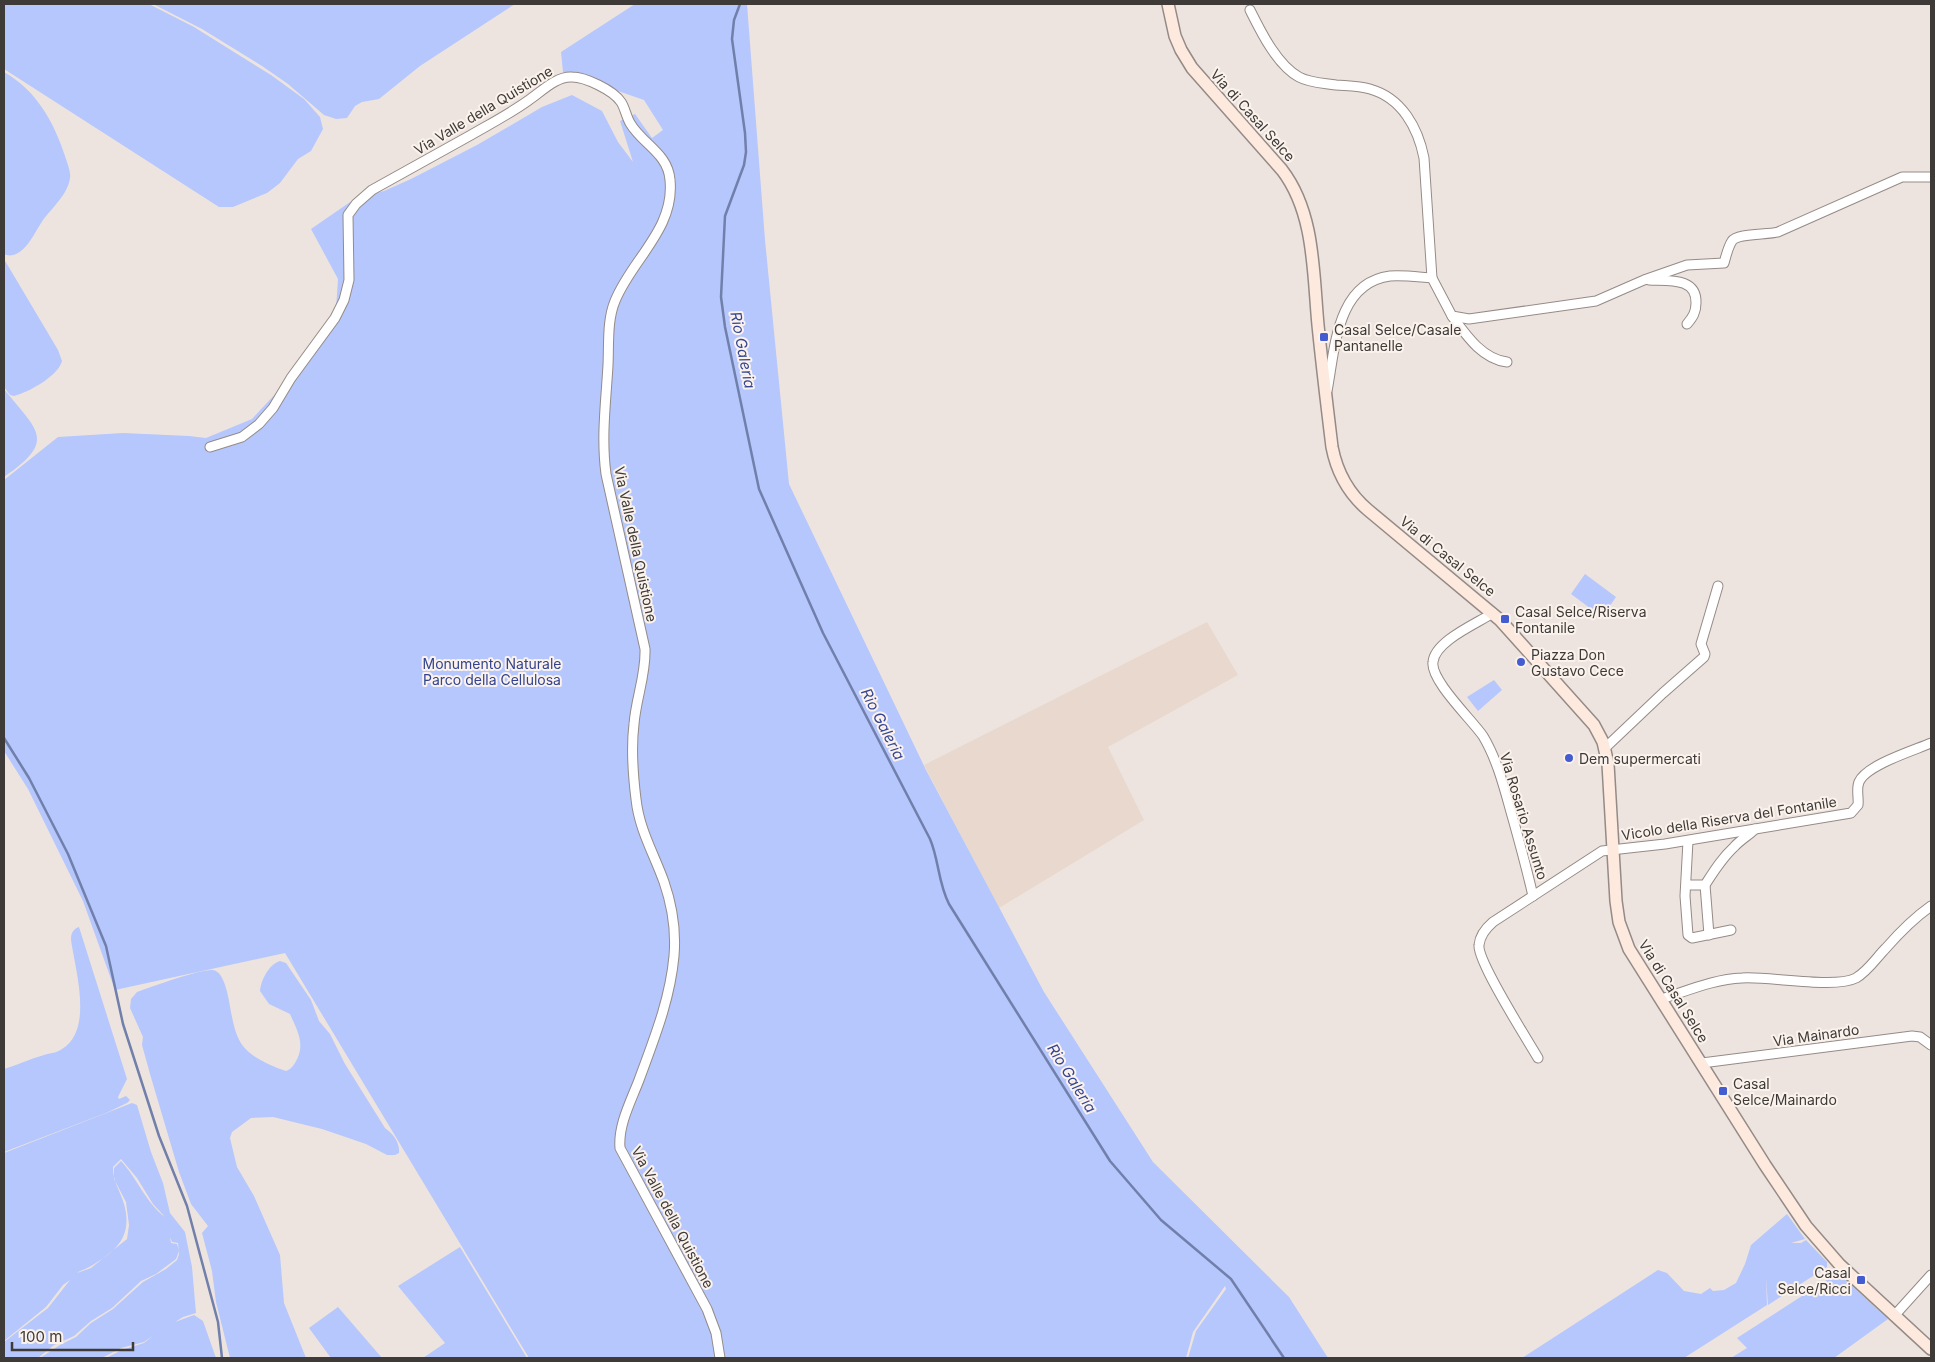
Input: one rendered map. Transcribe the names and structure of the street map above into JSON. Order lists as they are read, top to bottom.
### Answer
{
  "streets": {
    "main road": ["Via di Casal Selce"],
    "street": [
      "Via Valle della Quistione",
      "Via Rosario Assunto",
      "Vicolo della Riserva del Fontanile",
      "Via Mainardo"
    ]
  },
  "crossings": [
    ["Via di Casal Selce", "Via Rosario Assunto"],
    ["Via di Casal Selce", "Vicolo della Riserva del Fontanile"],
    ["Via di Casal Selce", "Via Mainardo"],
    ["Via Rosario Assunto", "Vicolo della Riserva del Fontanile"]
  ],
  "water": ["Rio Galeria"],
  "parks": ["Monumento Naturale Parco della Cellulosa"],
  "places": {
    "transit": [
      "Casal Selce/Casale Pantanelle",
      "Casal Selce/Riserva Fontanile",
      "Casal Selce/Mainardo",
      "Casal Selce/Ricci"
    ],
    "other": ["Piazza Don Gustavo Cece", "Dem supermercati"]
  },
  "scale_bar": "100 m"
}
